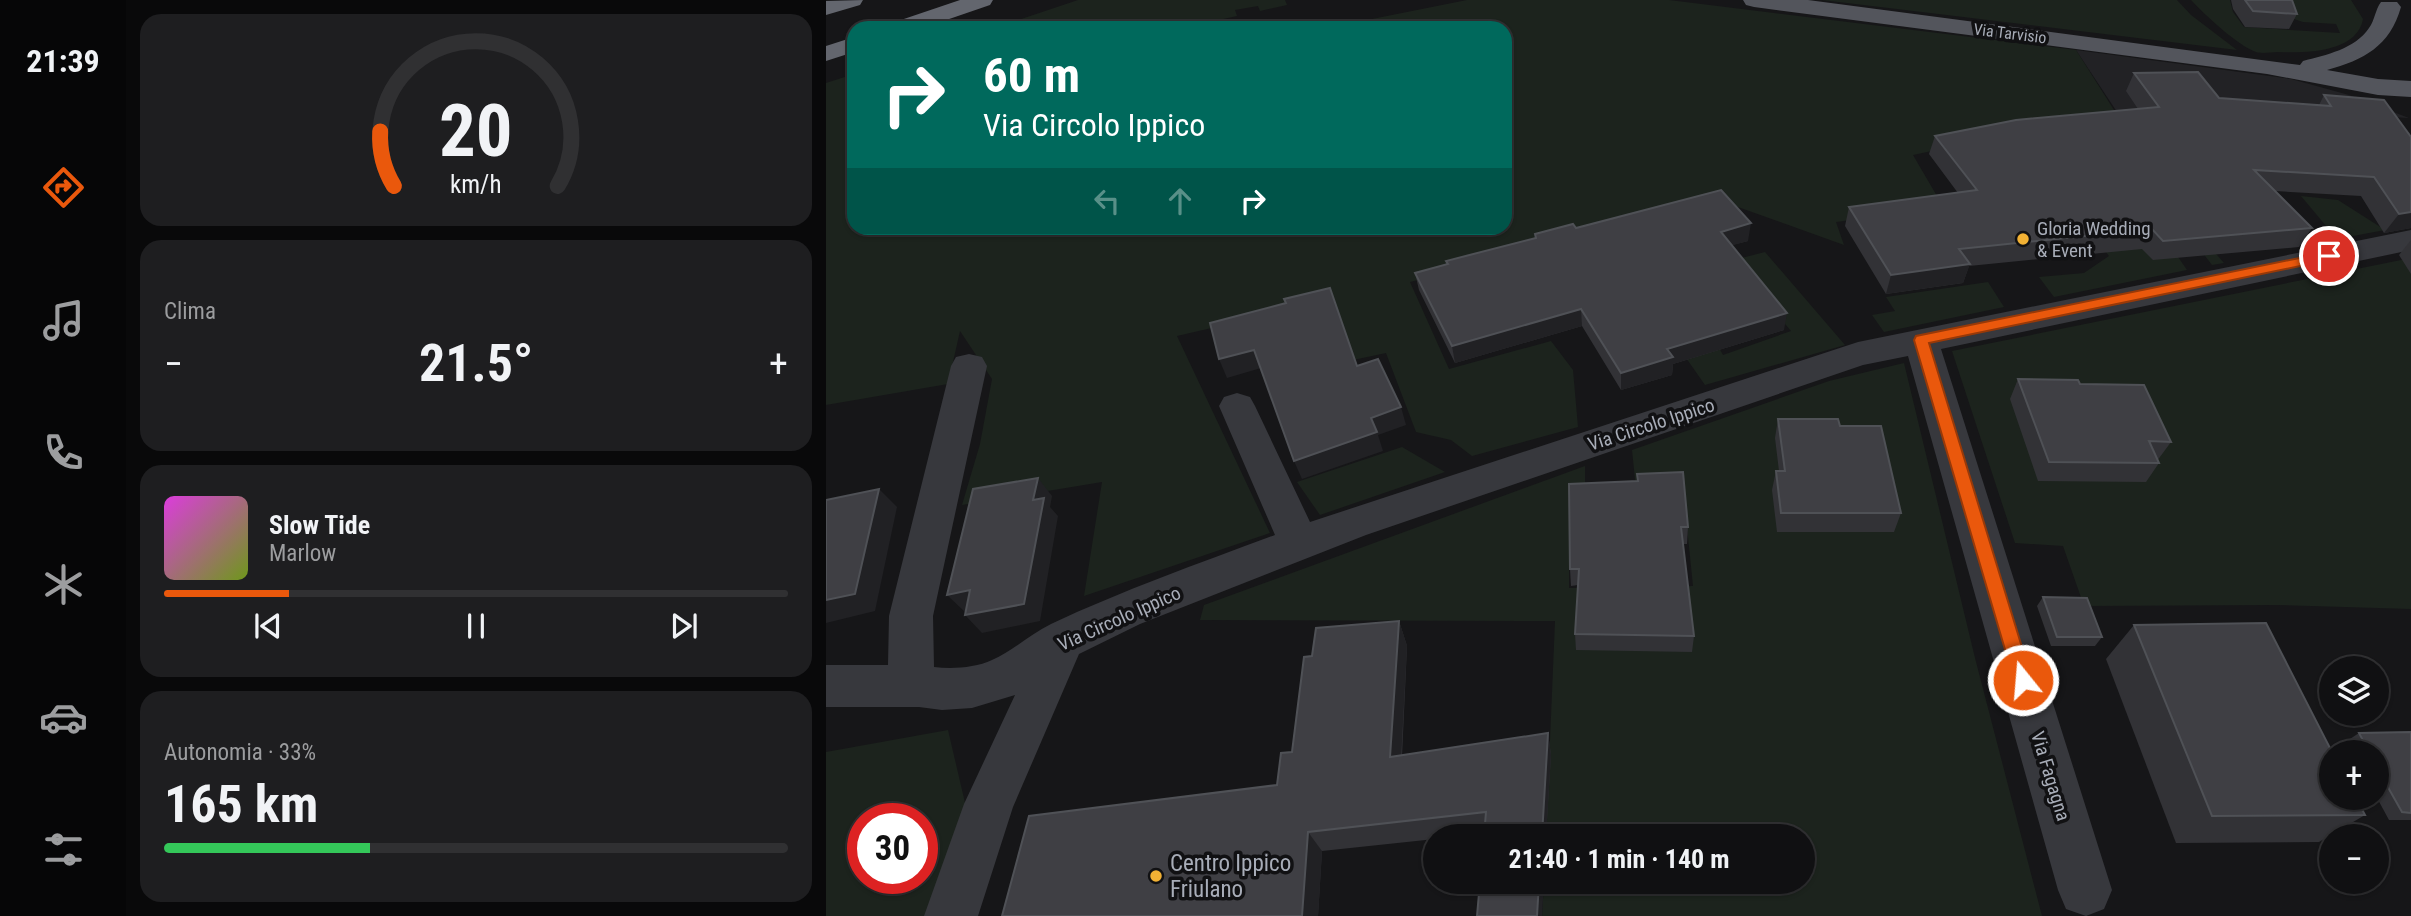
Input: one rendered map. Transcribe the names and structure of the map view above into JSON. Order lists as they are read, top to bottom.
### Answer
{
  "streets": {
    "main road": ["Via Tarvisio"],
    "street": ["Via Circolo Ippico", "Via Fagagna"]
  },
  "crossings": [
    ["Via Circolo Ippico", "Via Fagagna"]
  ],
  "places": ["Gloria Wedding & Event", "Centro Ippico Friulano"],
  "page": {
    "tabs": "21:39",
    "turn": ["60 m", "Via Circolo Ippico"],
    "tile": [
      "Clima",
      ["Autonomia · 33%", "165 km"]
    ],
    "heat": ["−", "21.5°", "+"],
    "song": ["Slow Tide", "Marlow"],
    "map_buttons": ["+", "−"],
    "limit": "30",
    "trip": "21:40 · 1 min · 140 m",
    "gauge": ["20", "km/h"]
  }
}
